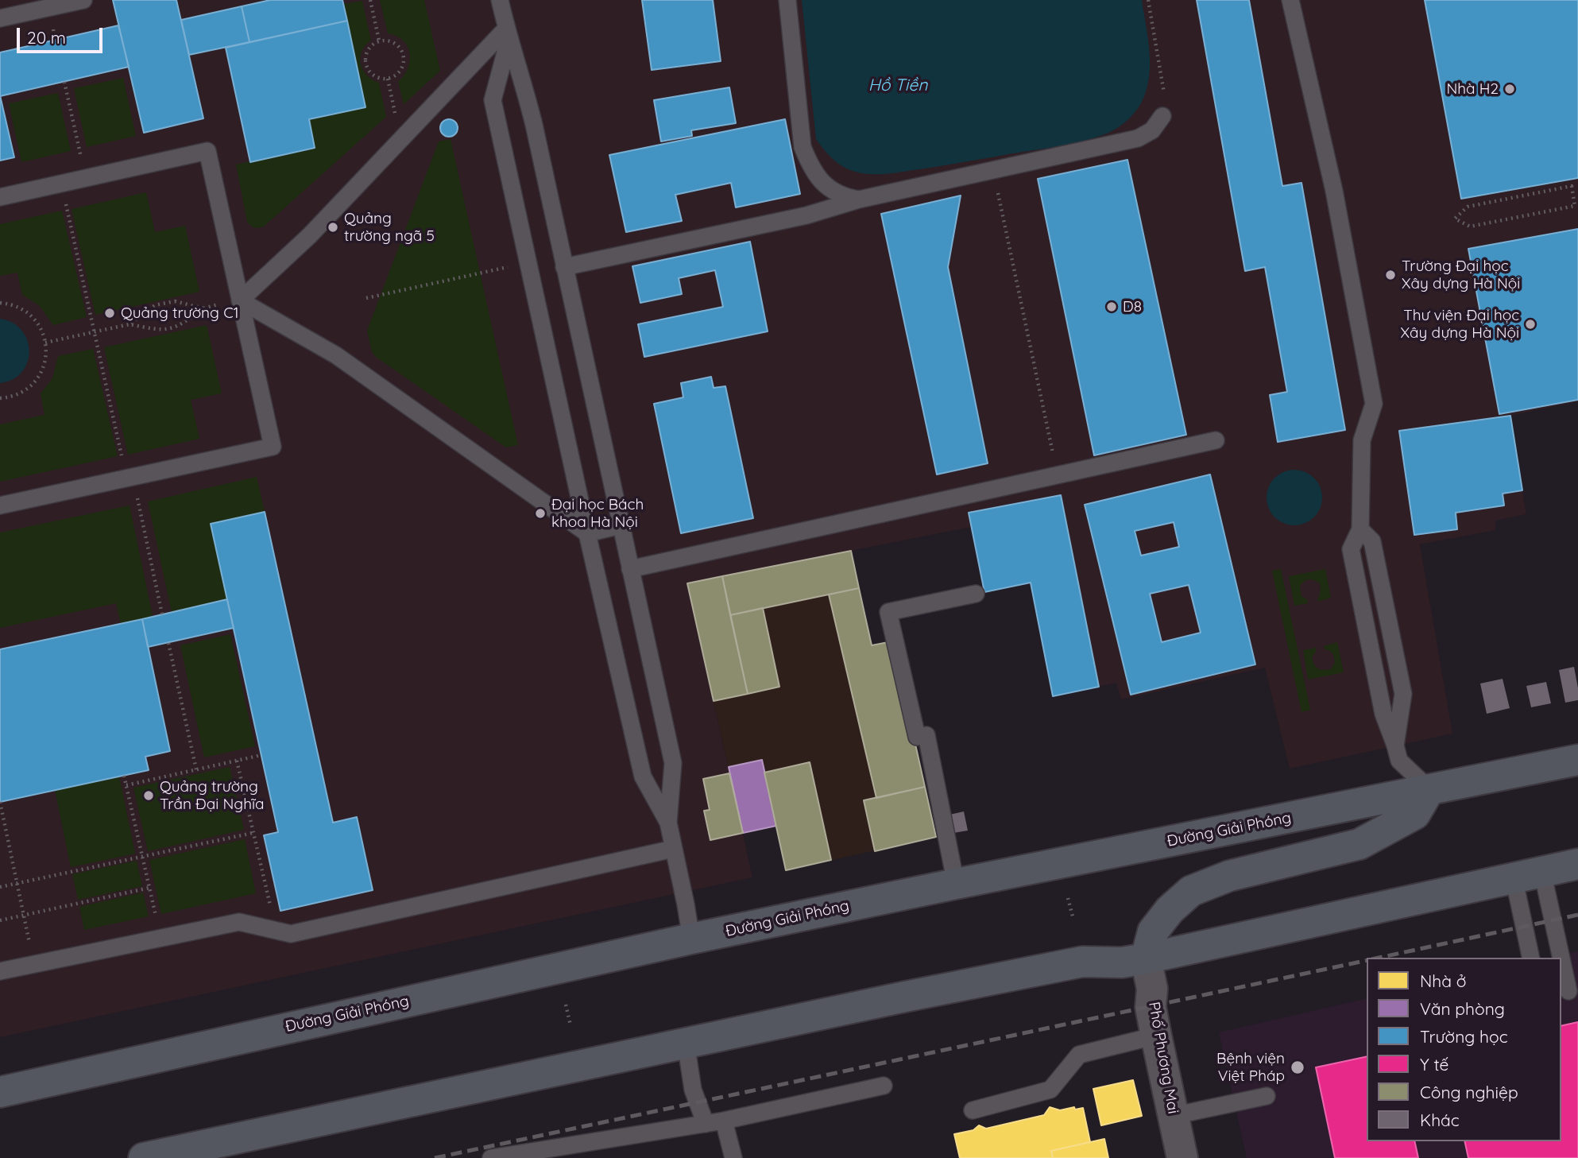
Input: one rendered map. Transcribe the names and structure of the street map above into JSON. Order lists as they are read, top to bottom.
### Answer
{
  "streets": {
    "main road": ["Đường Giải Phóng"],
    "street": ["Phố Phương Mai"]
  },
  "water": ["Hồ Tiền"],
  "places": [
    "Nhà H2",
    "Quảng trường ngã 5",
    "Trường Đại học Xây dựng Hà Nội",
    "D8",
    "Quảng trường C1",
    "Thư viện Đại học Xây dựng Hà Nội",
    "Đại học Bách khoa Hà Nội",
    "Quảng trường Trần Đại Nghĩa",
    "Bệnh viện Việt Pháp"
  ],
  "legend": [
    "Nhà ở",
    "Văn phòng",
    "Trường học",
    "Y tế",
    "Công nghiệp",
    "Khác"
  ],
  "scale_bar": "20 m"
}
